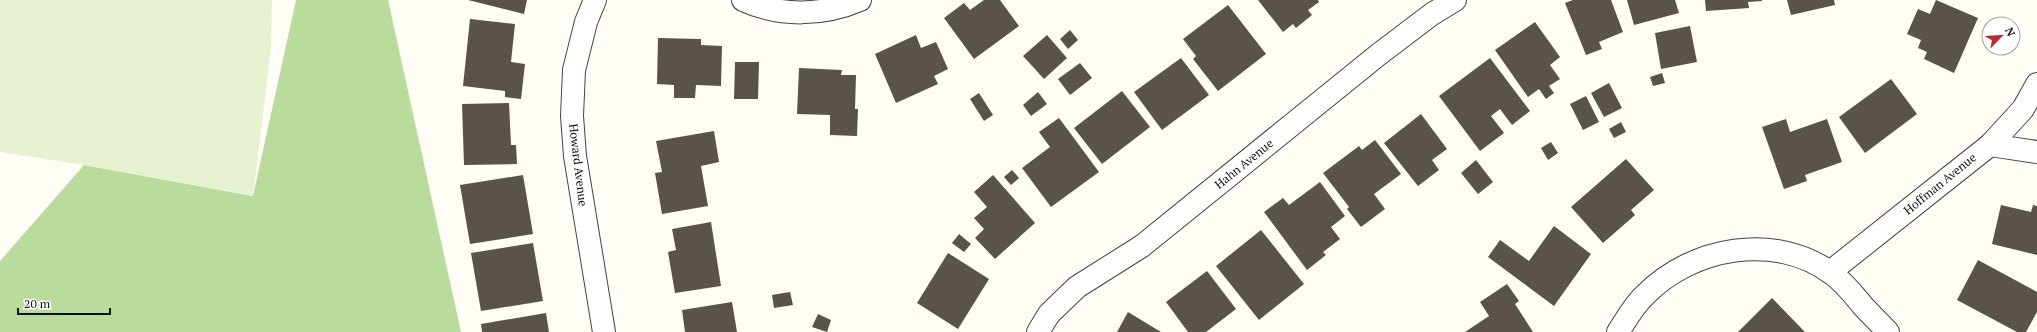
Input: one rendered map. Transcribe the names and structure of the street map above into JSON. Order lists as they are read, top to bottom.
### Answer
{
  "streets": {
    "street": ["Hahn Avenue", "Howard Avenue", "Hoffman Avenue"]
  },
  "scale_bar": "20 m",
  "north": "top right"
}
